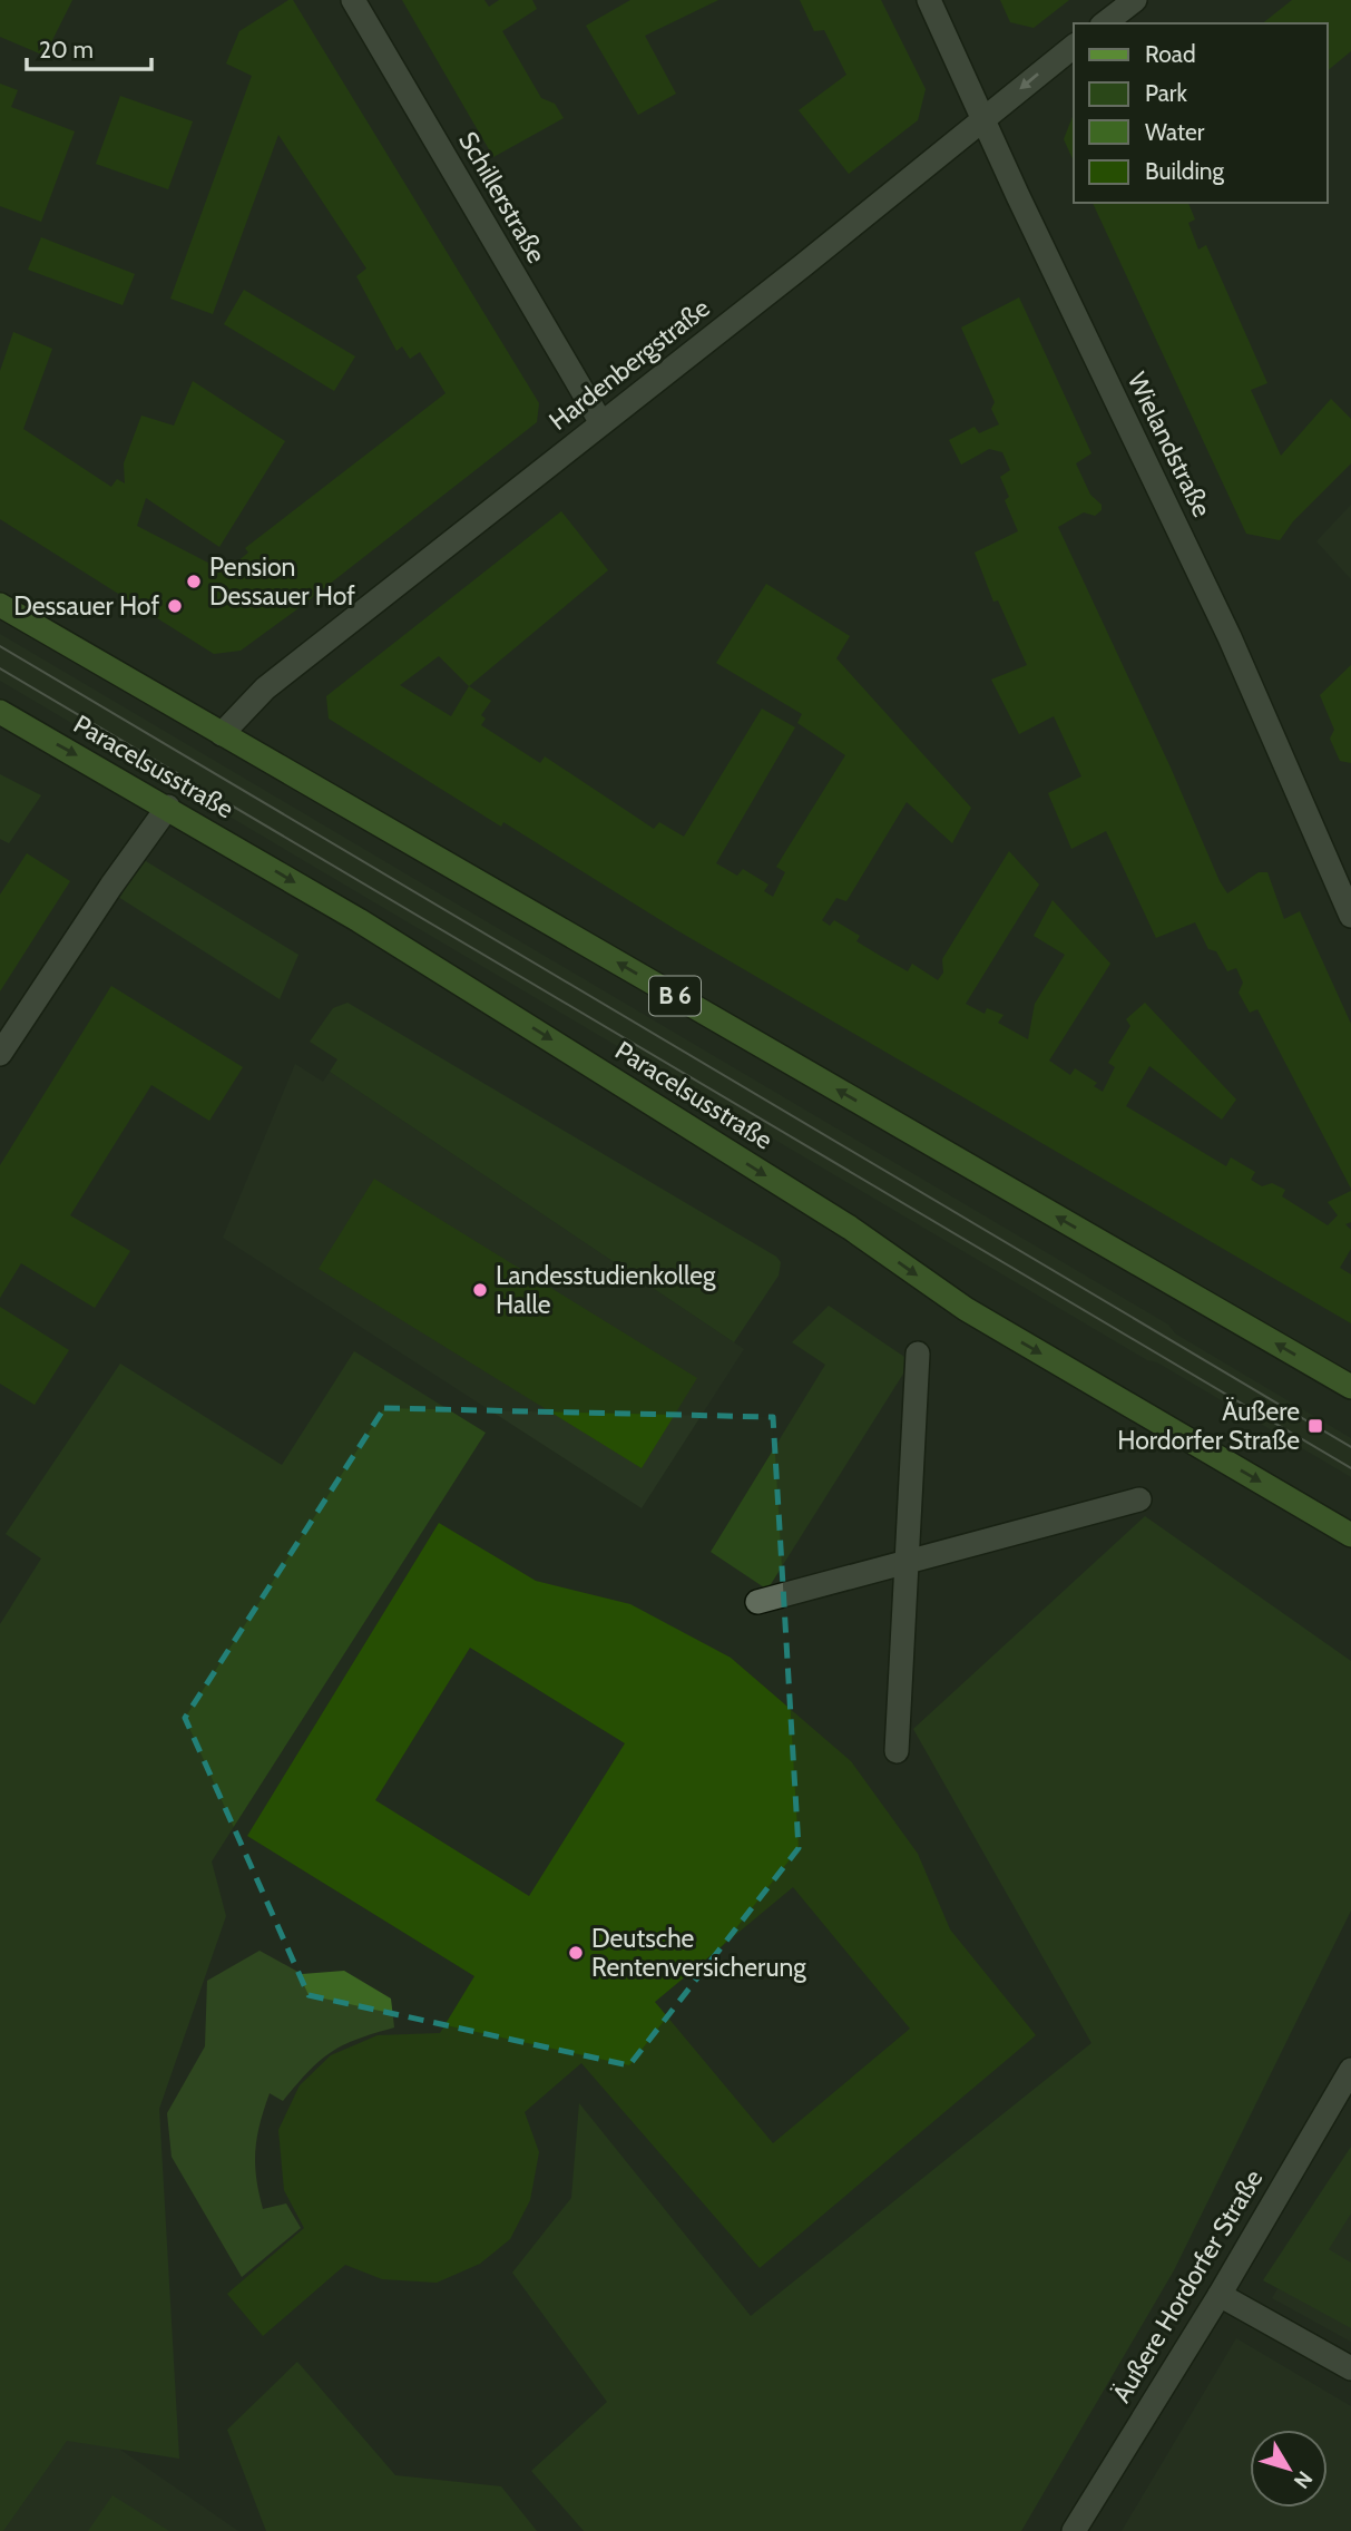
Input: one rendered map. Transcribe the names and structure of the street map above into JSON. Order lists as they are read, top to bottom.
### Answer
{
  "streets": {
    "main road": ["Paracelsusstraße", "B 6"],
    "street": [
      "Schillerstraße",
      "Hardenbergstraße",
      "Wielandstraße",
      "Äußere Hordorfer Straße"
    ]
  },
  "crossings": [
    ["Schillerstraße", "Hardenbergstraße"],
    ["Hardenbergstraße", "Wielandstraße"],
    ["Hardenbergstraße", "B 6"]
  ],
  "places": {
    "other": [
      "Pension Dessauer Hof",
      "Dessauer Hof",
      "Landesstudienkolleg Halle",
      "Deutsche Rentenversicherung"
    ],
    "transit": ["Äußere Hordorfer Straße"]
  },
  "legend": [
    "Road",
    "Park",
    "Water",
    "Building"
  ],
  "scale_bar": "20 m",
  "north": "bottom right"
}
